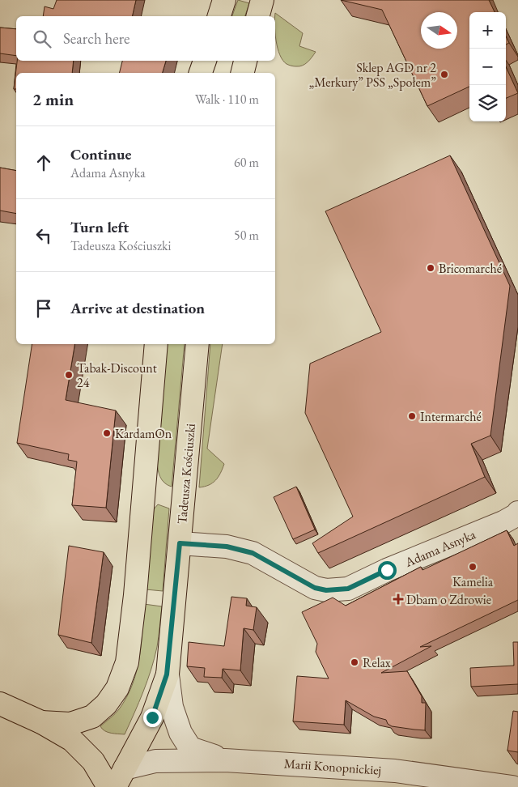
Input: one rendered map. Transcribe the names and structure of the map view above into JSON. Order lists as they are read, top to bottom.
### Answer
{
  "streets": {
    "main road": ["Tadeusza Kościuszki"],
    "street": ["Adama Asnyka", "Marii Konopnickiej"]
  },
  "crossings": [
    ["Tadeusza Kościuszki", "Adama Asnyka"],
    ["Tadeusza Kościuszki", "Marii Konopnickiej"]
  ],
  "places": {
    "other": [
      "Sklep AGD nr 2 „Merkury” PSS „Społem”",
      "Bricomarché",
      "Tabak-Discount 24",
      "Intermarché",
      "KardamOn",
      "Kamelia",
      "Relax"
    ],
    "health": ["Dbam o Zdrowie"]
  },
  "north": "right",
  "page": {
    "map_buttons": ["+", "−"],
    "search": "Search here",
    "heading": ["2 min", "Walk · 110 m"],
    "list": [
      ["Continue", "Adama Asnyka", "60 m"],
      ["Turn left", "Tadeusza Kościuszki", "50 m"],
      "Arrive at destination"
    ]
  }
}
